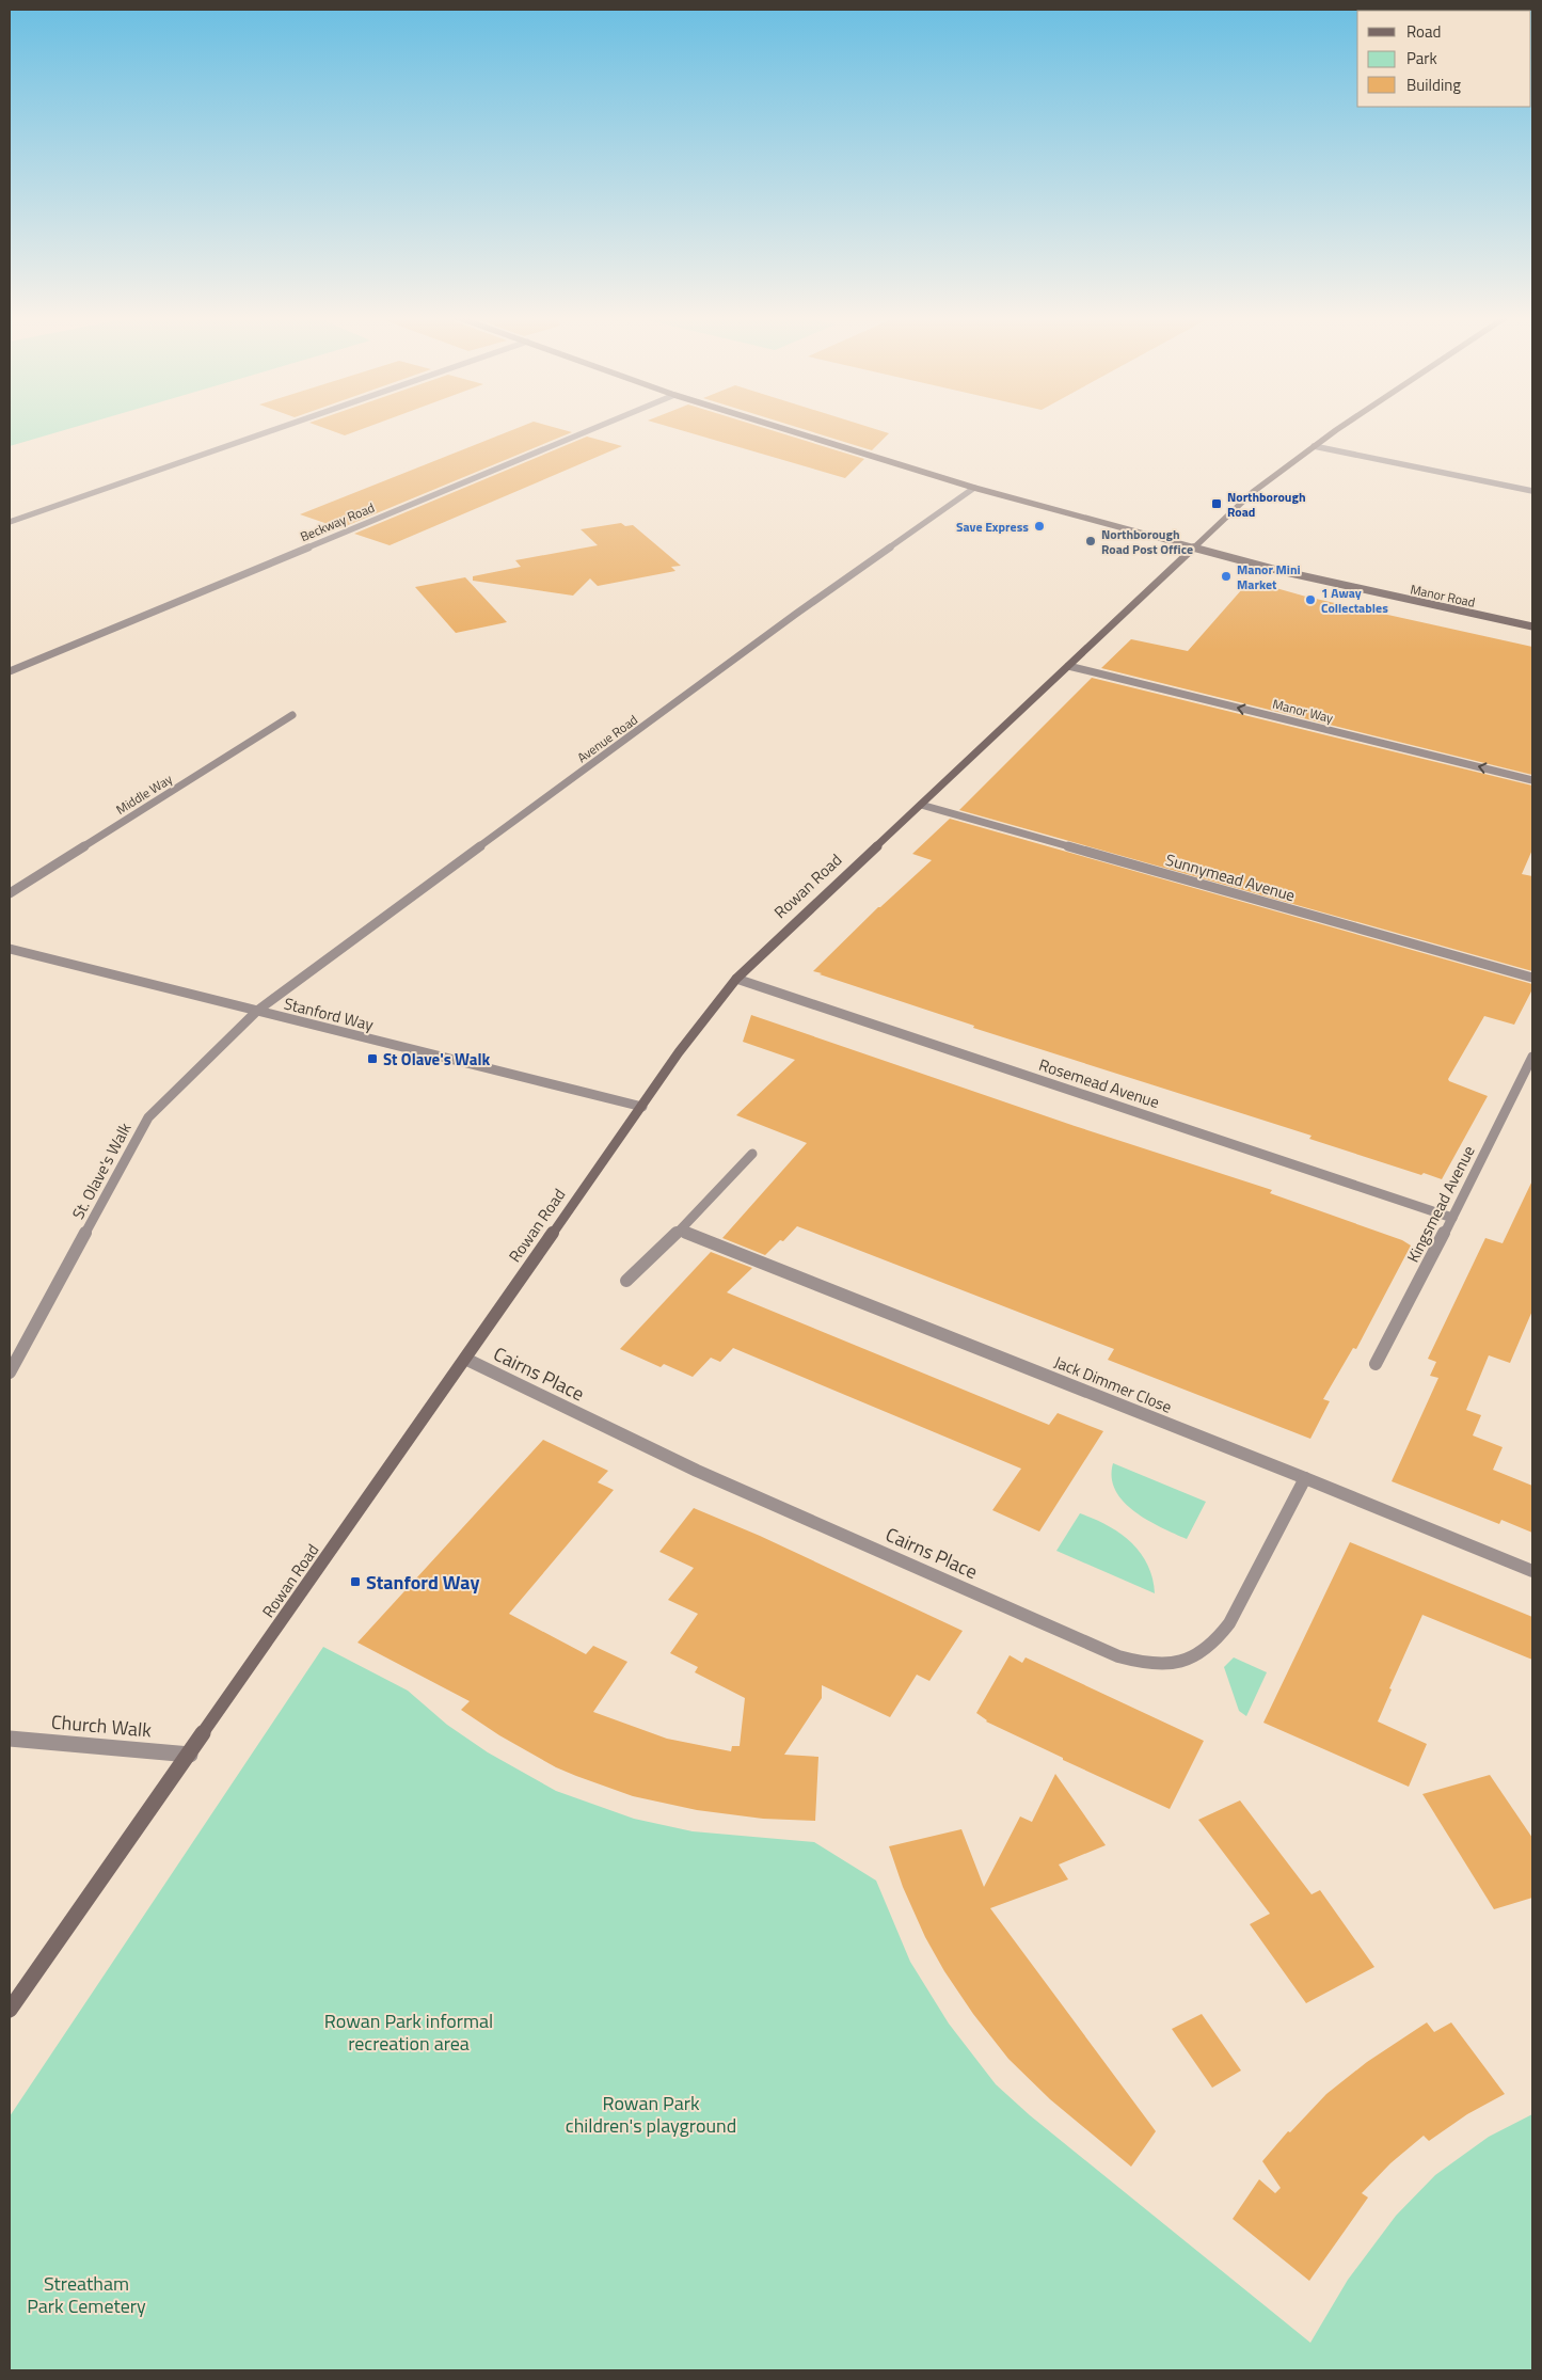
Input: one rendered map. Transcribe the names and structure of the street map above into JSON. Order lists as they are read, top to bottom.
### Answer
{
  "streets": {
    "street": [
      "Beckway Road",
      "Manor Road",
      "Manor Way",
      "Avenue Road",
      "Middle Way",
      "Sunnymead Avenue",
      "Rowan Road",
      "Stanford Way",
      "Rosemead Avenue",
      "St. Olave's Walk",
      "Kingsmead Avenue",
      "Cairns Place",
      "Jack Dimmer Close",
      "Church Walk"
    ]
  },
  "crossings": [
    ["Manor Road", "Rowan Road"],
    ["Manor Way", "Rowan Road"],
    ["Avenue Road", "Stanford Way"],
    ["Avenue Road", "St. Olave's Walk"],
    ["Sunnymead Avenue", "Rowan Road"],
    ["Rowan Road", "Stanford Way"],
    ["Rowan Road", "Rosemead Avenue"],
    ["Rowan Road", "Cairns Place"],
    ["Rowan Road", "Church Walk"],
    ["Stanford Way", "St. Olave's Walk"],
    ["Rosemead Avenue", "Kingsmead Avenue"],
    ["Cairns Place", "Jack Dimmer Close"]
  ],
  "one_way": ["Manor Way"],
  "parks": ["Rowan Park informal recreation area", "Rowan Park children's playground", "Streatham Park Cemetery"],
  "places": {
    "transit": ["Northborough Road", "St Olave's Walk", "Stanford Way"],
    "other": [
      "Save Express",
      "Northborough Road Post Office",
      "Manor Mini Market",
      "1 Away Collectables"
    ]
  },
  "legend": ["Road", "Park", "Building"]
}
